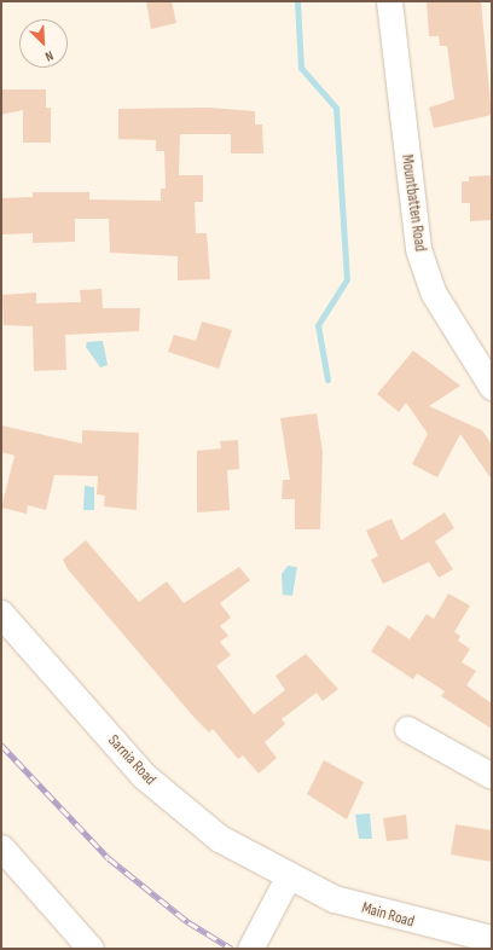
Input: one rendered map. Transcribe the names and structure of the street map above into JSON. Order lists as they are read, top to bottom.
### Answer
{
  "streets": {
    "main road": ["Sarnia Road", "Main Road"],
    "street": ["Mountbatten Road"]
  },
  "crossings": [
    ["Sarnia Road", "Main Road"]
  ],
  "north": "bottom right"
}
